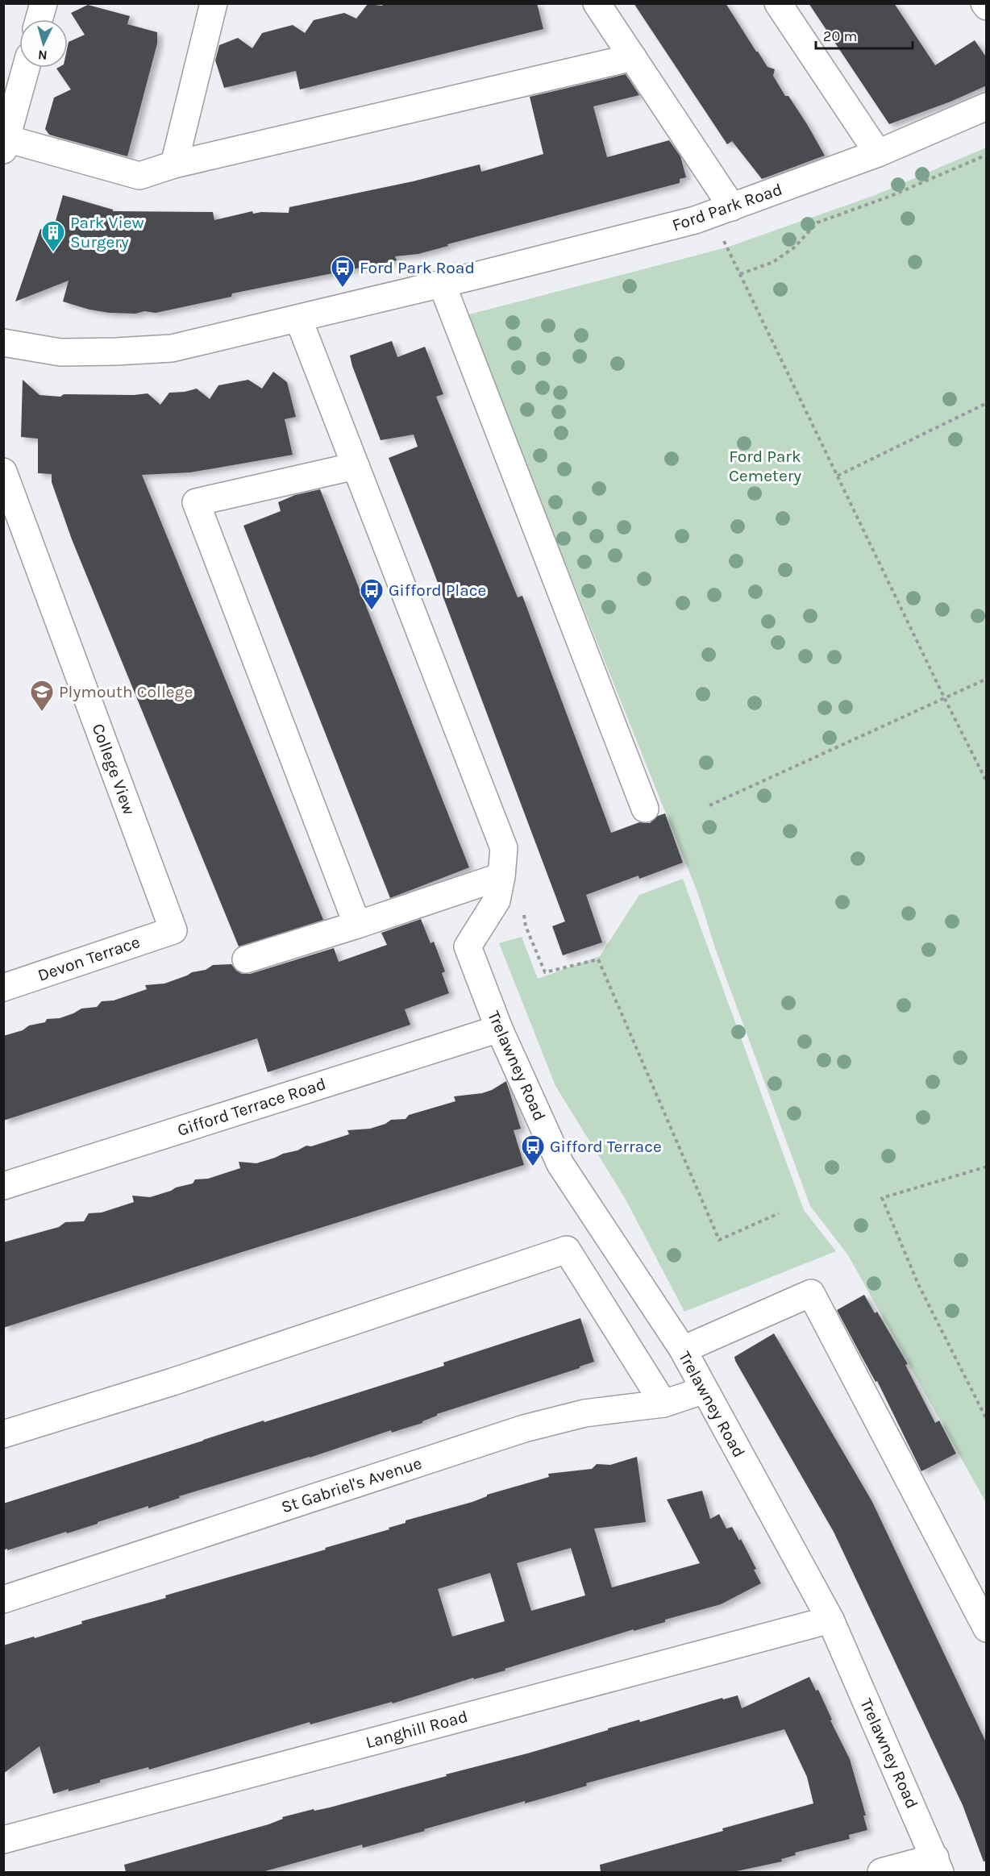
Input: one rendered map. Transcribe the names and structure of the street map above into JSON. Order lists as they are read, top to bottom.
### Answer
{
  "streets": {
    "street": [
      "Ford Park Road",
      "College View",
      "Devon Terrace",
      "Trelawney Road",
      "Gifford Terrace Road",
      "St Gabriel's Avenue",
      "Langhill Road"
    ]
  },
  "crossings": [
    ["College View", "Devon Terrace"],
    ["Trelawney Road", "Gifford Terrace Road"],
    ["Trelawney Road", "St Gabriel's Avenue"],
    ["Trelawney Road", "Langhill Road"]
  ],
  "parks": ["Ford Park Cemetery"],
  "places": {
    "building": ["Park View Surgery"],
    "bus stop": ["Ford Park Road", "Gifford Place", "Gifford Terrace"],
    "school or university": ["Plymouth College"]
  },
  "scale_bar": "20 m",
  "north": "bottom"
}
